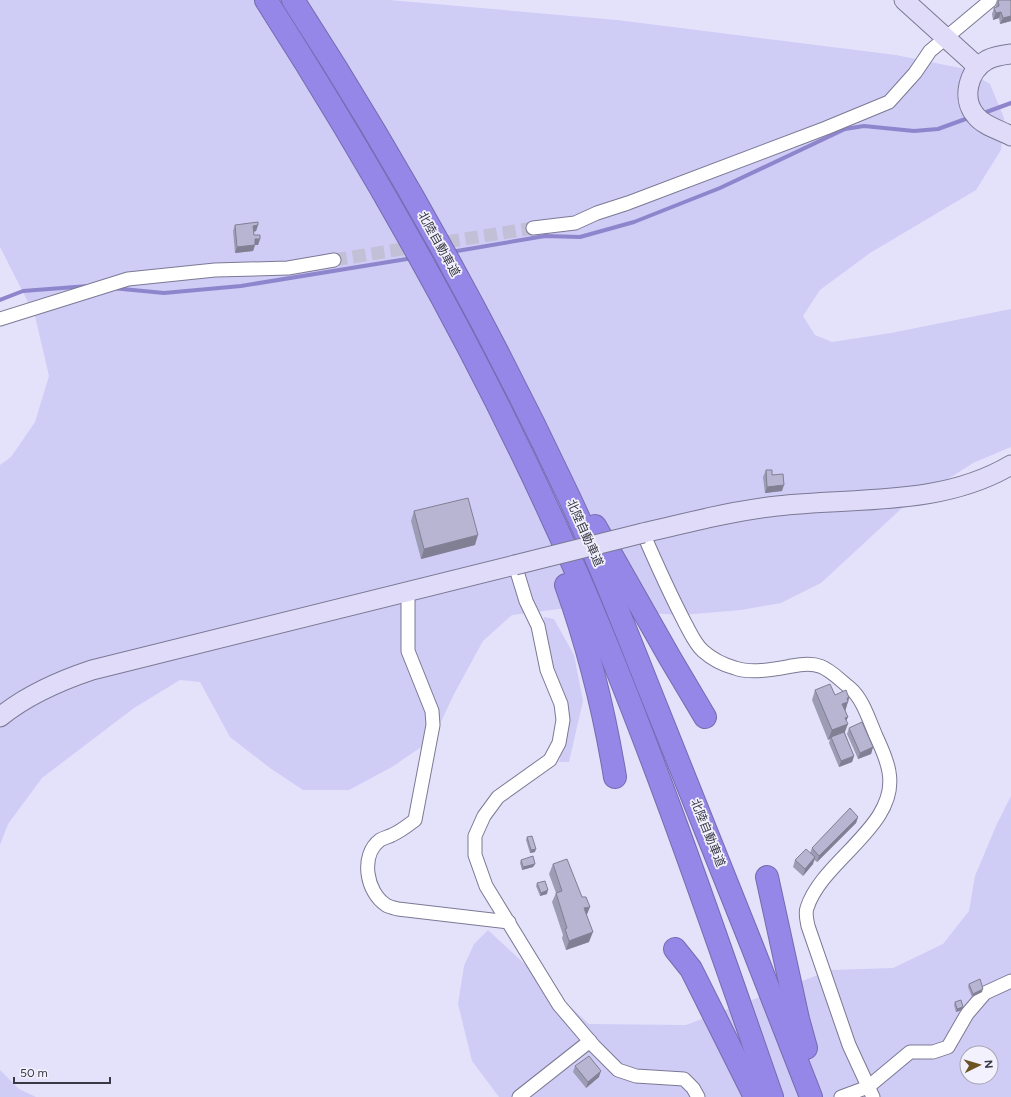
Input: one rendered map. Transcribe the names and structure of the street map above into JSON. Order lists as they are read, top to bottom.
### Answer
{
  "streets": {
    "highway": ["北陸自動車道"]
  },
  "scale_bar": "50 m",
  "north": "right"
}
